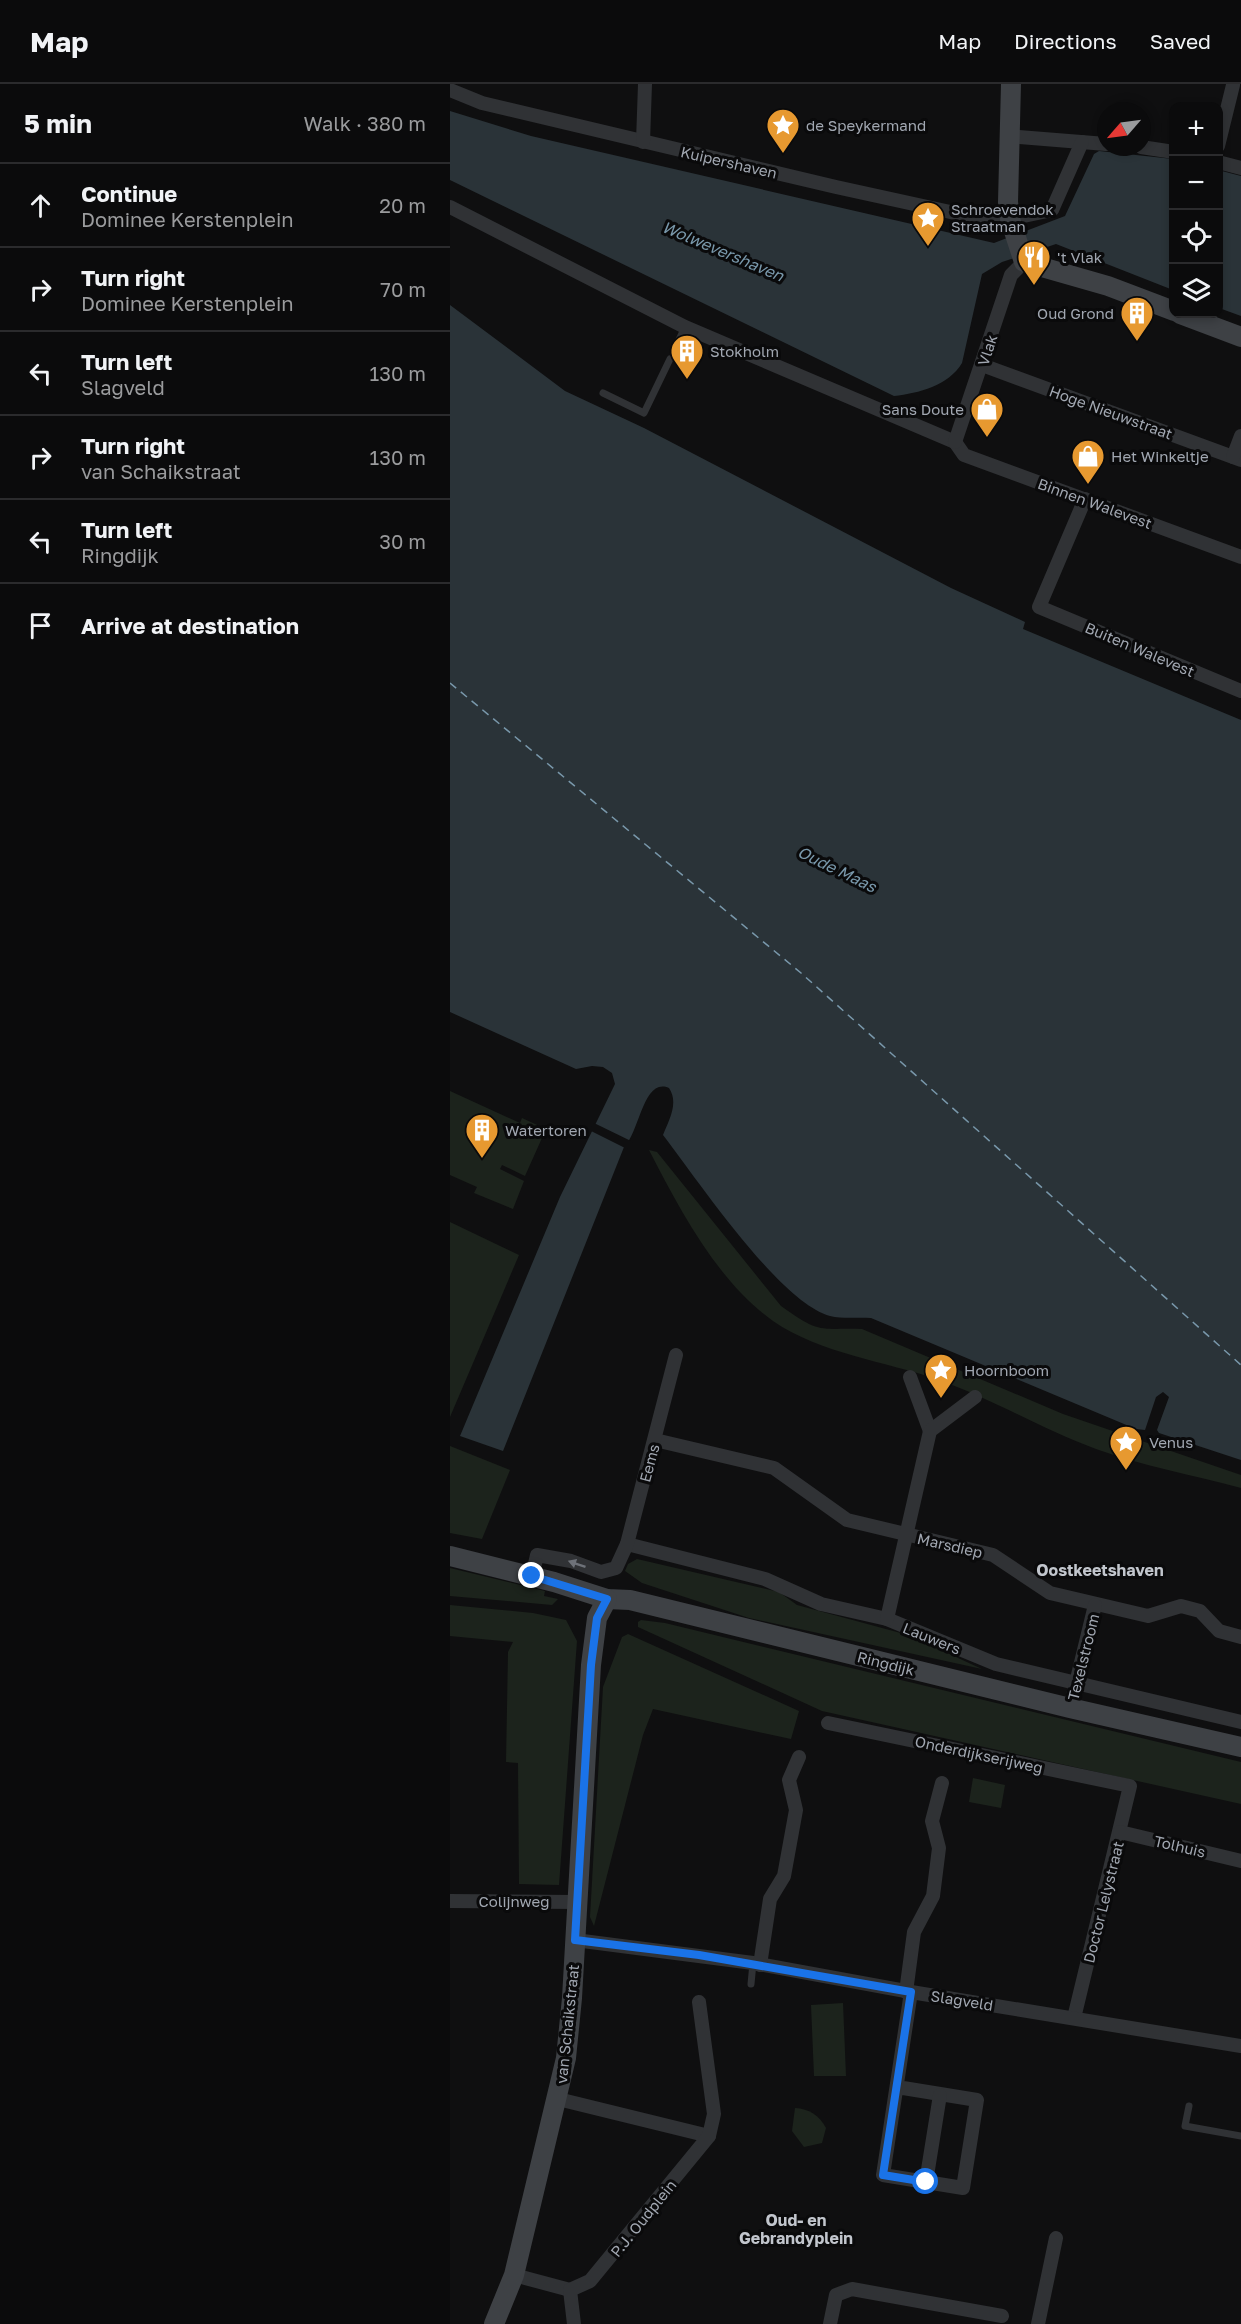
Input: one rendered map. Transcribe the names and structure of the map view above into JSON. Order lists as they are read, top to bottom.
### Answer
{
  "streets": {
    "main road": ["Ringdijk", "van Schaikstraat"],
    "street": [
      "Kuipershaven",
      "Vlak",
      "Hoge Nieuwstraat",
      "Binnen Walevest",
      "Buiten Walevest",
      "Eems",
      "Marsdiep",
      "Lauwers",
      "Texelstroom",
      "Onderdijkserijweg",
      "Tolhuis",
      "Colijnweg",
      "Doctor Lelystraat",
      "Slagveld",
      "P.J. Oudplein"
    ]
  },
  "crossings": [
    ["Vlak", "Hoge Nieuwstraat"],
    ["Vlak", "Binnen Walevest"],
    ["Binnen Walevest", "Buiten Walevest"],
    ["Eems", "Marsdiep"],
    ["Eems", "Lauwers"],
    ["Eems", "Ringdijk"],
    ["Marsdiep", "Texelstroom"],
    ["Lauwers", "Texelstroom"],
    ["Texelstroom", "Ringdijk"],
    ["Ringdijk", "van Schaikstraat"],
    ["Onderdijkserijweg", "Doctor Lelystraat"],
    ["Tolhuis", "Doctor Lelystraat"],
    ["Colijnweg", "van Schaikstraat"],
    ["Doctor Lelystraat", "Slagveld"],
    ["Slagveld", "van Schaikstraat"]
  ],
  "districts": ["Oostkeetshaven", "Oud- en Gebrandyplein"],
  "water": ["Wolwevershaven", "Oude Maas"],
  "places": {
    "place": [
      "de Speykermand",
      "Schroevendok Straatman",
      "Hoornboom",
      "Venus"
    ],
    "restaurant": ["'t Vlak"],
    "building": ["Oud Grond", "Stokholm", "Watertoren"],
    "shop": ["Sans Doute", "Het Winkeltje"]
  },
  "north": "bottom left",
  "page": {
    "header": "Map",
    "nav": ["Map", "Directions", "Saved"],
    "heading": ["5 min", "Walk · 380 m"],
    "map_buttons": ["+", "−"],
    "list": [
      ["Continue", "Dominee Kerstenplein", "20 m"],
      ["Turn right", "Dominee Kerstenplein", "70 m"],
      ["Turn left", "Slagveld", "130 m"],
      ["Turn right", "van Schaikstraat", "130 m"],
      ["Turn left", "Ringdijk", "30 m"],
      "Arrive at destination"
    ]
  }
}
